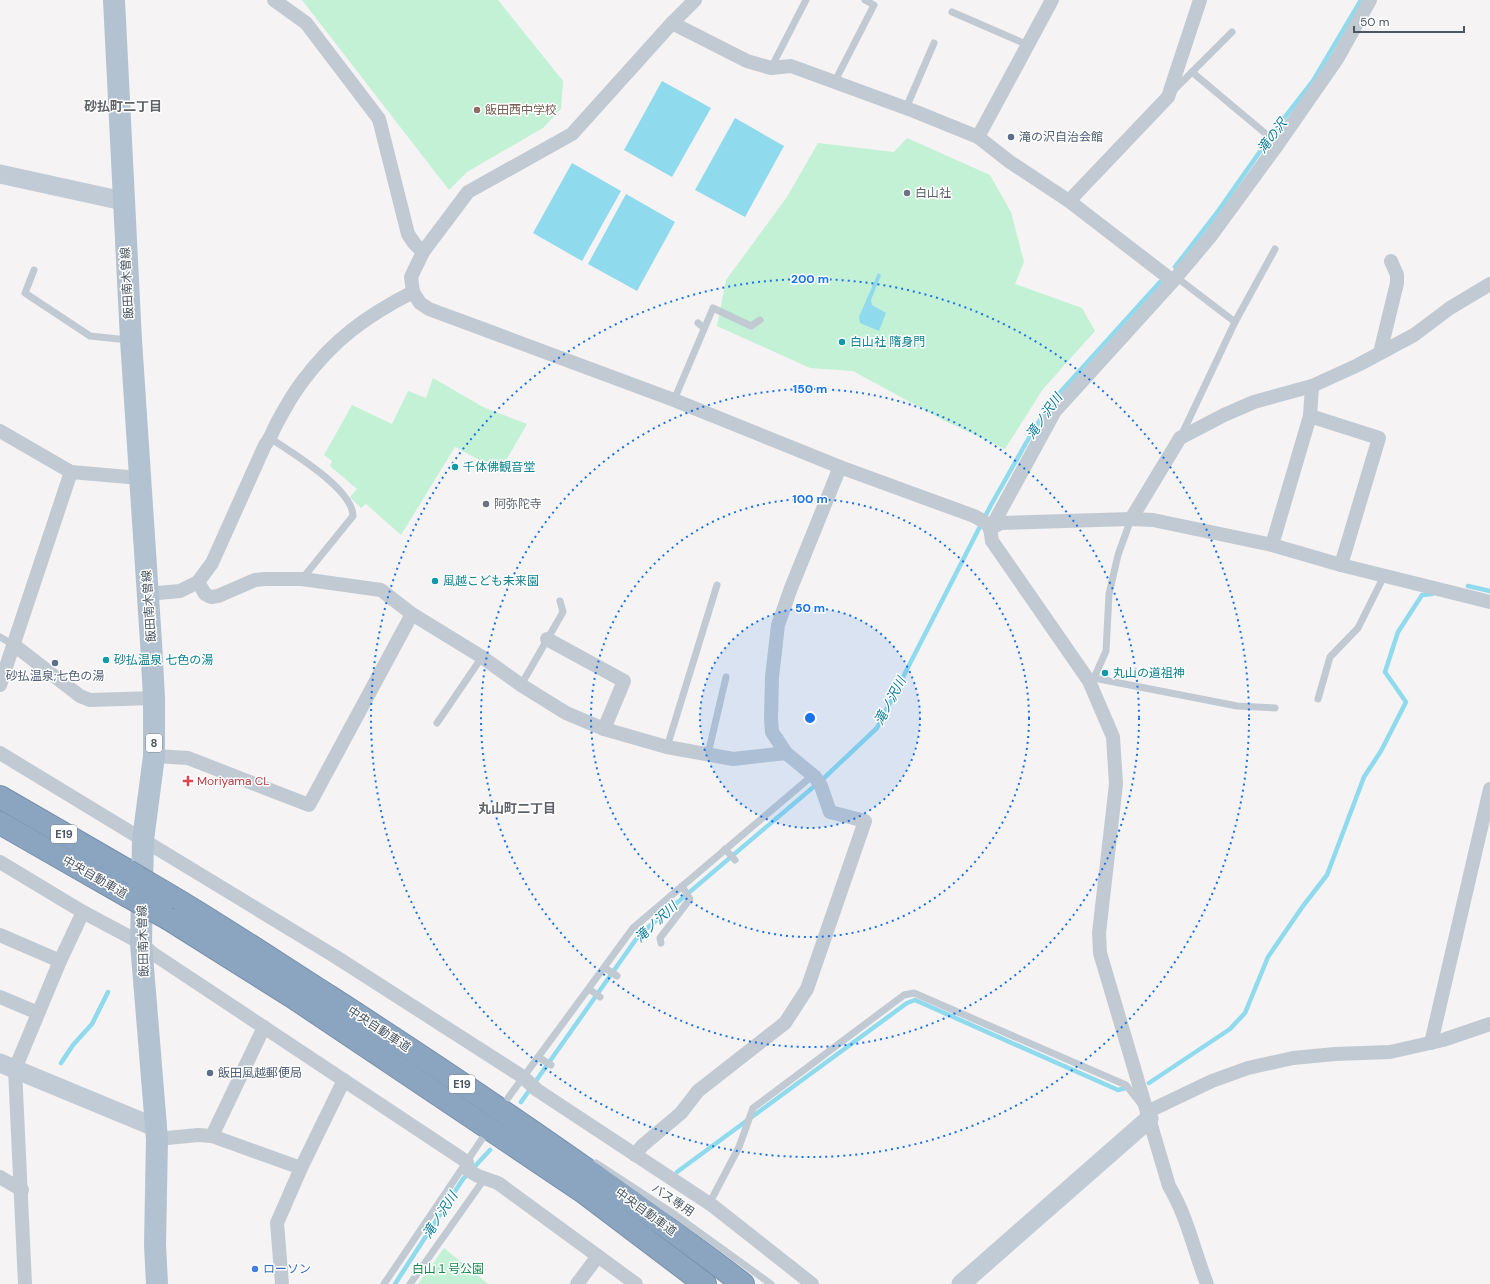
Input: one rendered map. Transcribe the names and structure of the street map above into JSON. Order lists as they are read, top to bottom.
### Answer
{
  "streets": {
    "highway": ["E19", "中央自動車道"],
    "main road": ["飯田南木曽線", "8"],
    "lane": ["バス専用"]
  },
  "crossings": [
    ["中央自動車道", "バス専用"]
  ],
  "districts": ["砂払町二丁目", "丸山町二丁目"],
  "water": ["滝の沢", "滝ノ沢川"],
  "parks": ["白山１号公園"],
  "places": {
    "other": [
      "飯田西中学校",
      "滝の沢自治会館",
      "白山社",
      "白山社 隋身門",
      "千体佛観音堂",
      "阿弥陀寺",
      "風越こども未来園",
      "砂払温泉 七色の湯",
      "砂払温泉;七色の湯",
      "丸山の道祖神",
      "飯田風越郵便局",
      "ローソン"
    ],
    "health": ["Moriyama CL"]
  },
  "scale_bar": "50 m",
  "rings": [
    "200 m",
    "150 m",
    "100 m",
    "50 m"
  ]
}
